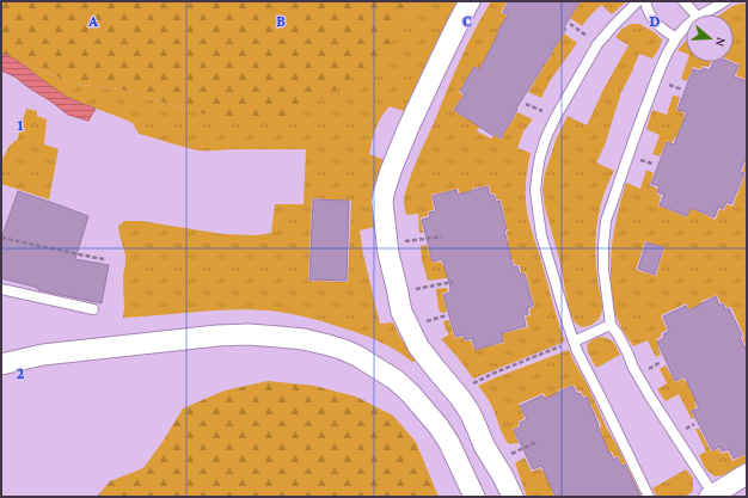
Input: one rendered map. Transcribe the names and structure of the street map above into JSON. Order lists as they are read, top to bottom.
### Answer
{
  "north": "right",
  "grid": {
    "columns": [
      "A",
      "B",
      "C",
      "D"
    ],
    "rows": ["1", "2"]
  }
}
